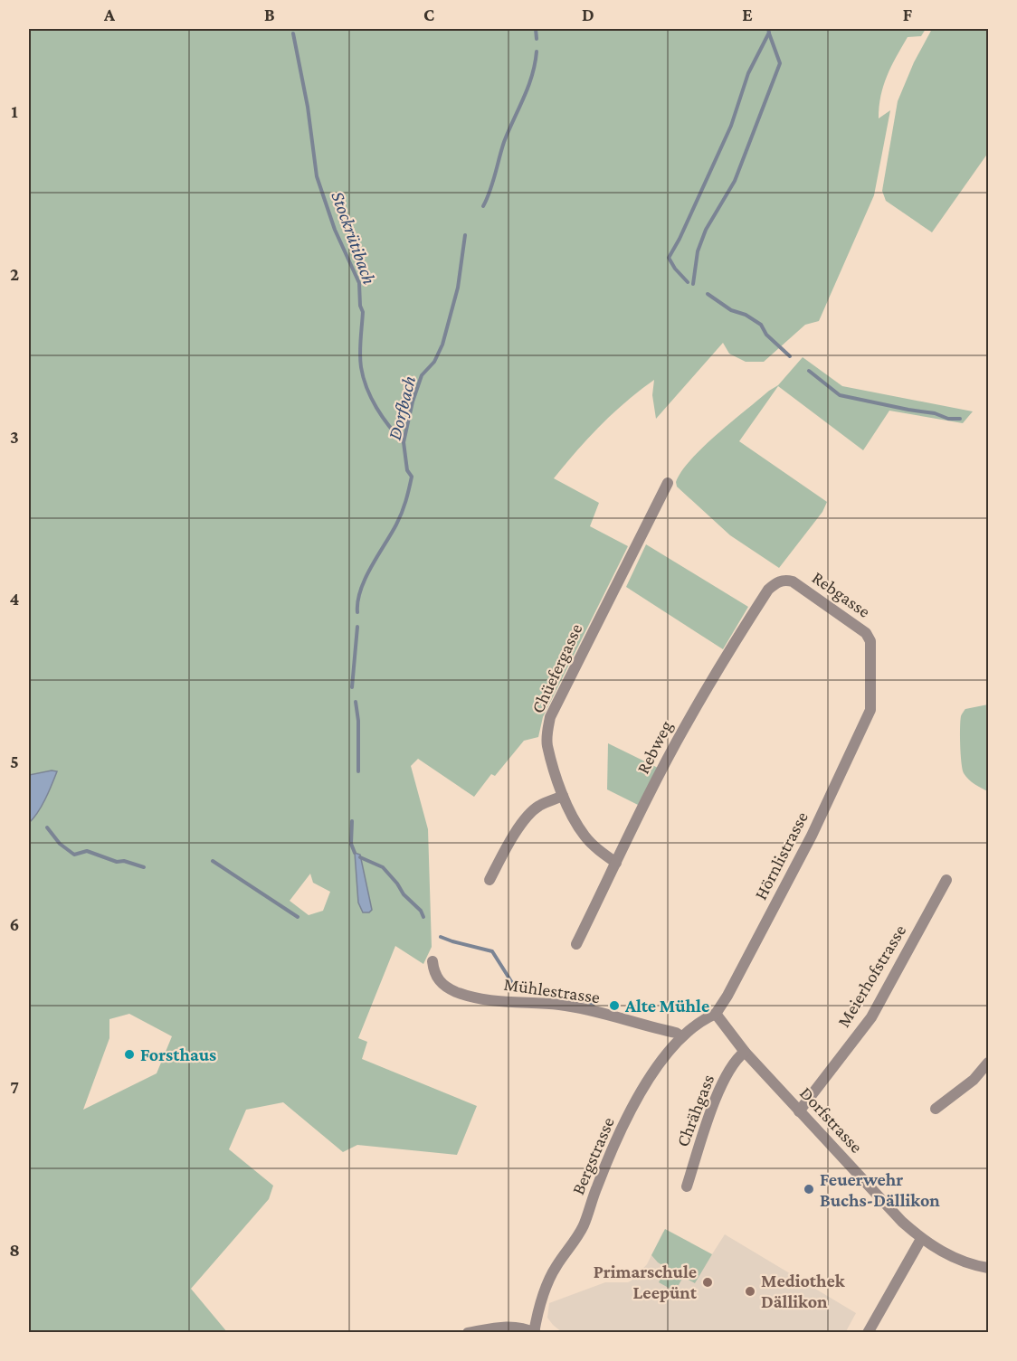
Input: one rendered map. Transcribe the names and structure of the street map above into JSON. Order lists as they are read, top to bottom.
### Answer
{
  "streets": {
    "street": [
      "Rebgasse",
      "Chüefergasse",
      "Rebweg",
      "Hörnlistrasse",
      "Meierhofstrasse",
      "Mühlestrasse",
      "Chrähgass",
      "Dorfstrasse",
      "Bergstrasse"
    ]
  },
  "crossings": [
    ["Rebgasse", "Rebweg"],
    ["Rebgasse", "Hörnlistrasse"],
    ["Chüefergasse", "Rebweg"],
    ["Hörnlistrasse", "Dorfstrasse"],
    ["Hörnlistrasse", "Bergstrasse"],
    ["Meierhofstrasse", "Dorfstrasse"],
    ["Mühlestrasse", "Bergstrasse"],
    ["Chrähgass", "Dorfstrasse"],
    ["Dorfstrasse", "Bergstrasse"]
  ],
  "water": ["Stockrütibach", "Dorfbach"],
  "places": [
    "Alte Mühle",
    "Forsthaus",
    "Feuerwehr Buchs-Dällikon",
    "Primarschule Leepünt",
    "Mediothek Dällikon"
  ],
  "grid": {
    "columns": [
      "A",
      "B",
      "C",
      "D",
      "E",
      "F"
    ],
    "rows": [
      "1",
      "2",
      "3",
      "4",
      "5",
      "6",
      "7",
      "8"
    ]
  }
}
